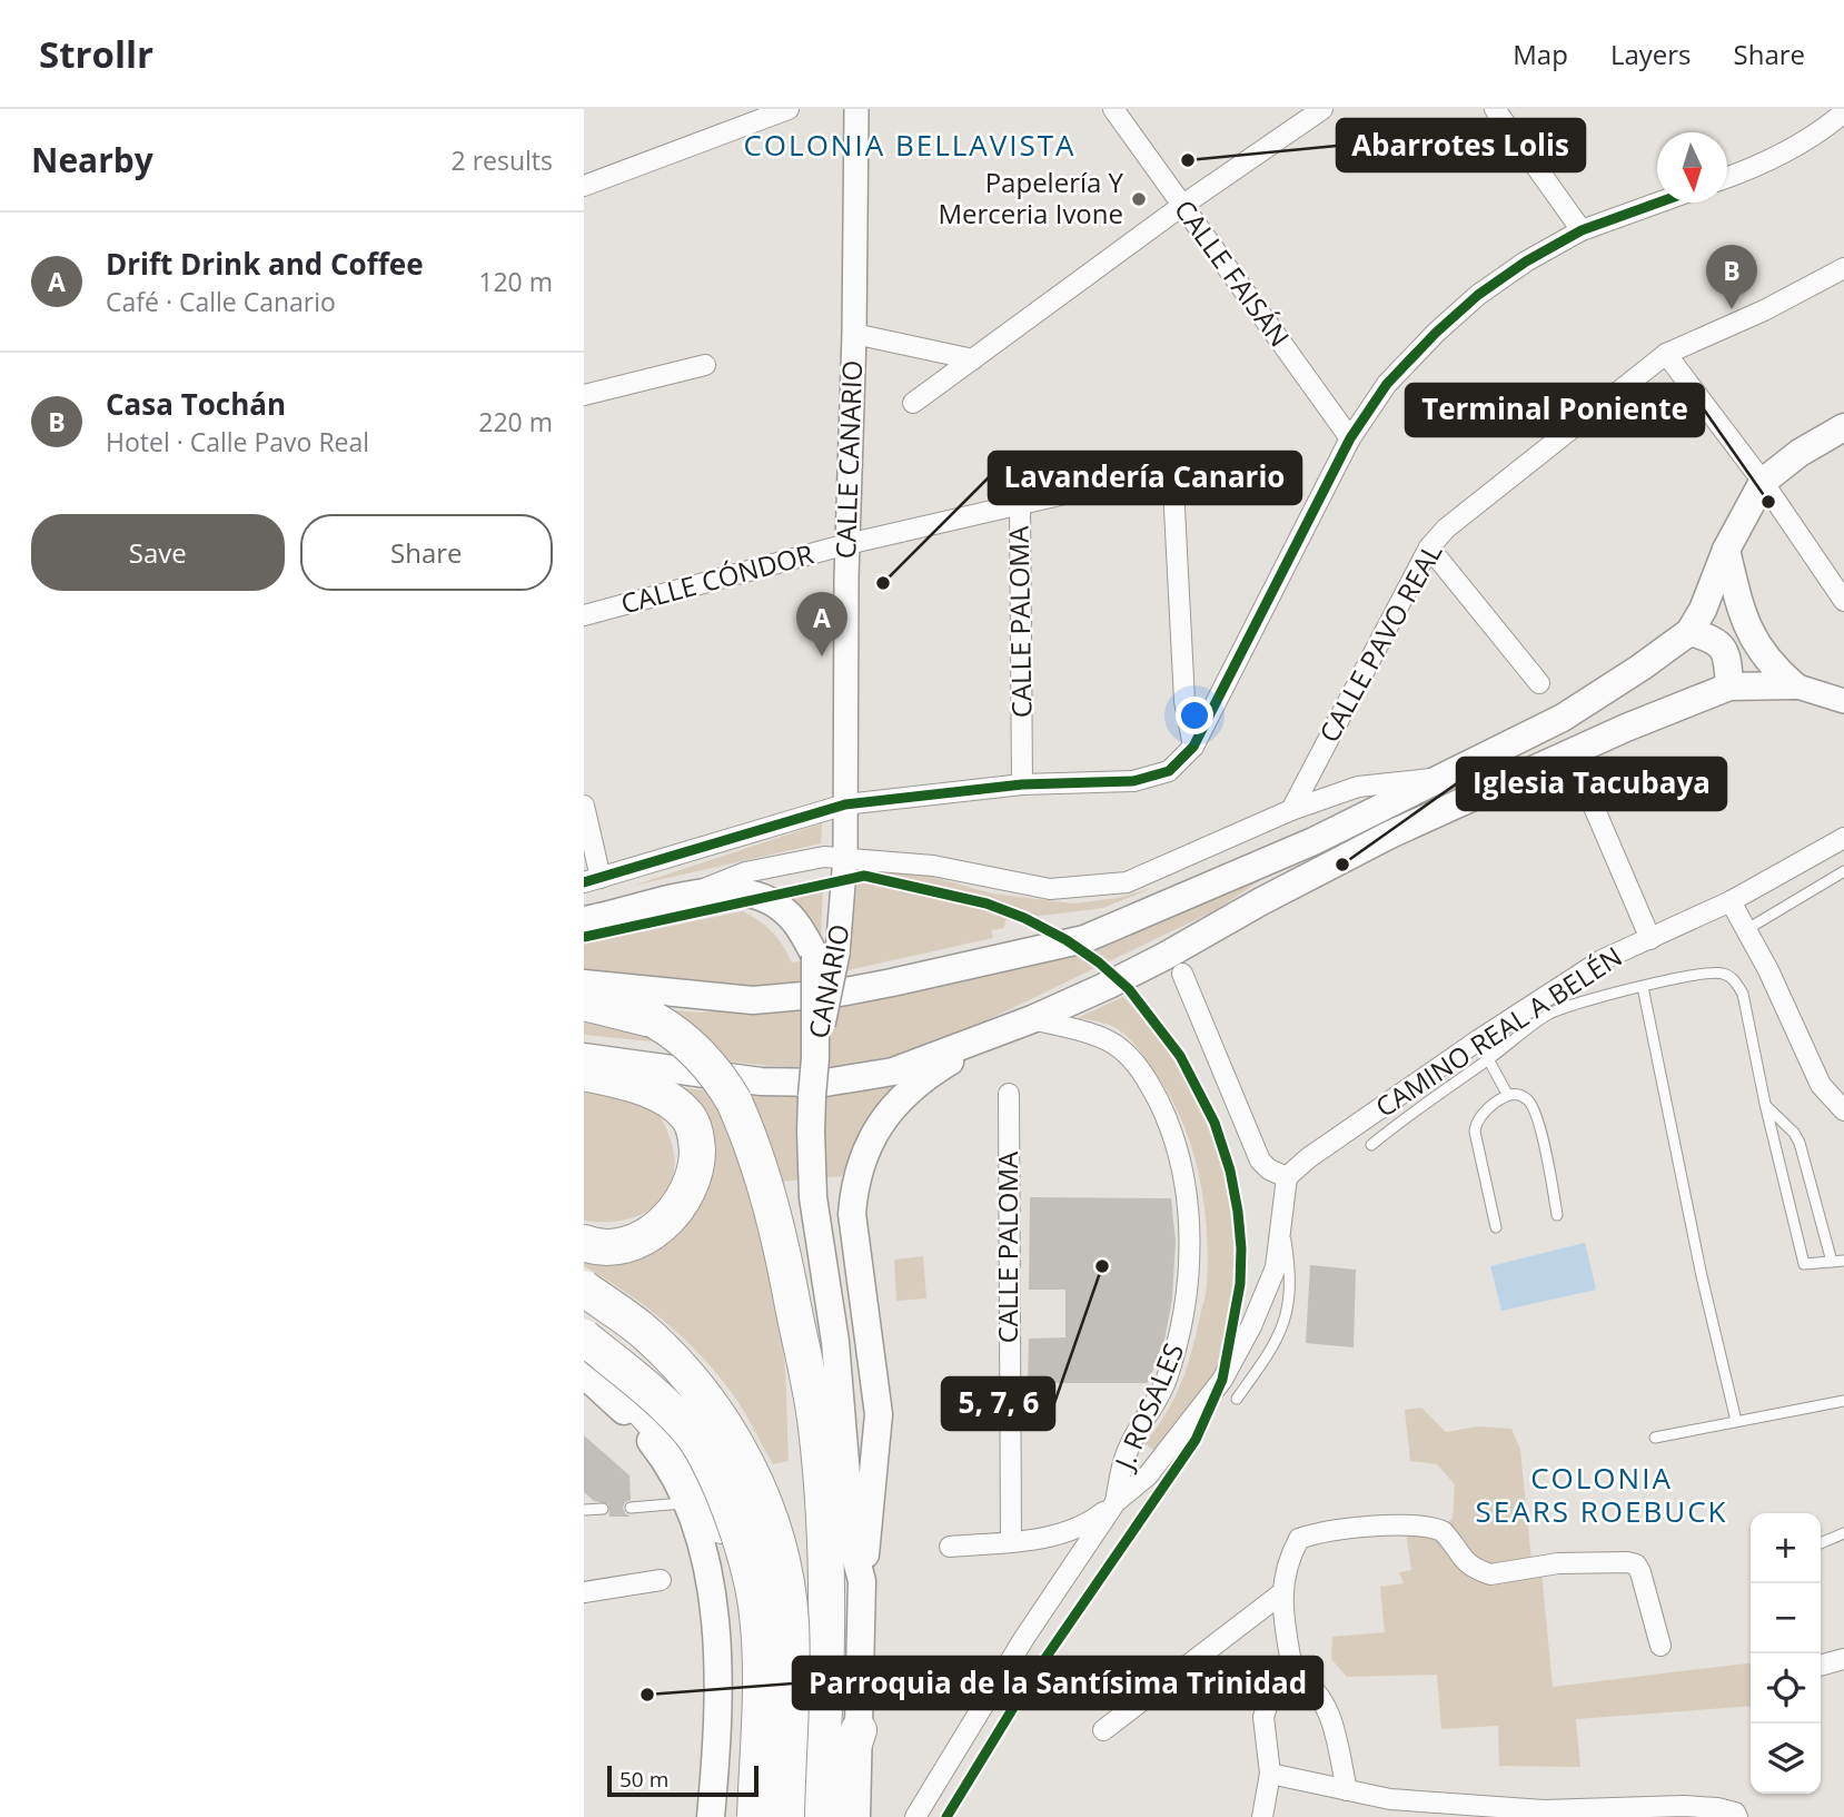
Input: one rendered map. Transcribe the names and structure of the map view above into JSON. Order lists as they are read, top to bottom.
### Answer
{
  "streets": {
    "street": [
      "CALLE FAISÁN",
      "CALLE CANARIO",
      "CALLE CÓNDOR",
      "CALLE PALOMA",
      "CALLE PAVO REAL",
      "CANARIO",
      "CAMINO REAL A BELÉN",
      "J. ROSALES"
    ]
  },
  "crossings": [
    ["CALLE CANARIO", "CALLE CÓNDOR"],
    ["CALLE CANARIO", "CANARIO"],
    ["CALLE CÓNDOR", "CALLE PALOMA"]
  ],
  "districts": ["COLONIA BELLAVISTA", "COLONIA SEARS ROEBUCK"],
  "places": [
    "Abarrotes Lolis",
    "Papelería Y Merceria Ivone",
    "Terminal Poniente",
    "Lavandería Canario",
    "Iglesia Tacubaya",
    "5, 7, 6",
    "Parroquia de la Santísima Trinidad"
  ],
  "scale_bar": "50 m",
  "north": "bottom",
  "page": {
    "header": "Strollr",
    "nav": ["Map", "Layers", "Share"],
    "heading": ["Nearby", "2 results"],
    "list": [
      {
        "mark": "A",
        "name": "Drift Drink and Coffee",
        "note": "Café · Calle Canario",
        "value": "120 m"
      },
      {
        "mark": "B",
        "name": "Casa Tochán",
        "note": "Hotel · Calle Pavo Real",
        "value": "220 m"
      }
    ],
    "pins": ["B", "A"],
    "buttons": ["Save", "Share"],
    "map_buttons": ["+", "−"],
    "scale": "50 m"
  }
}
